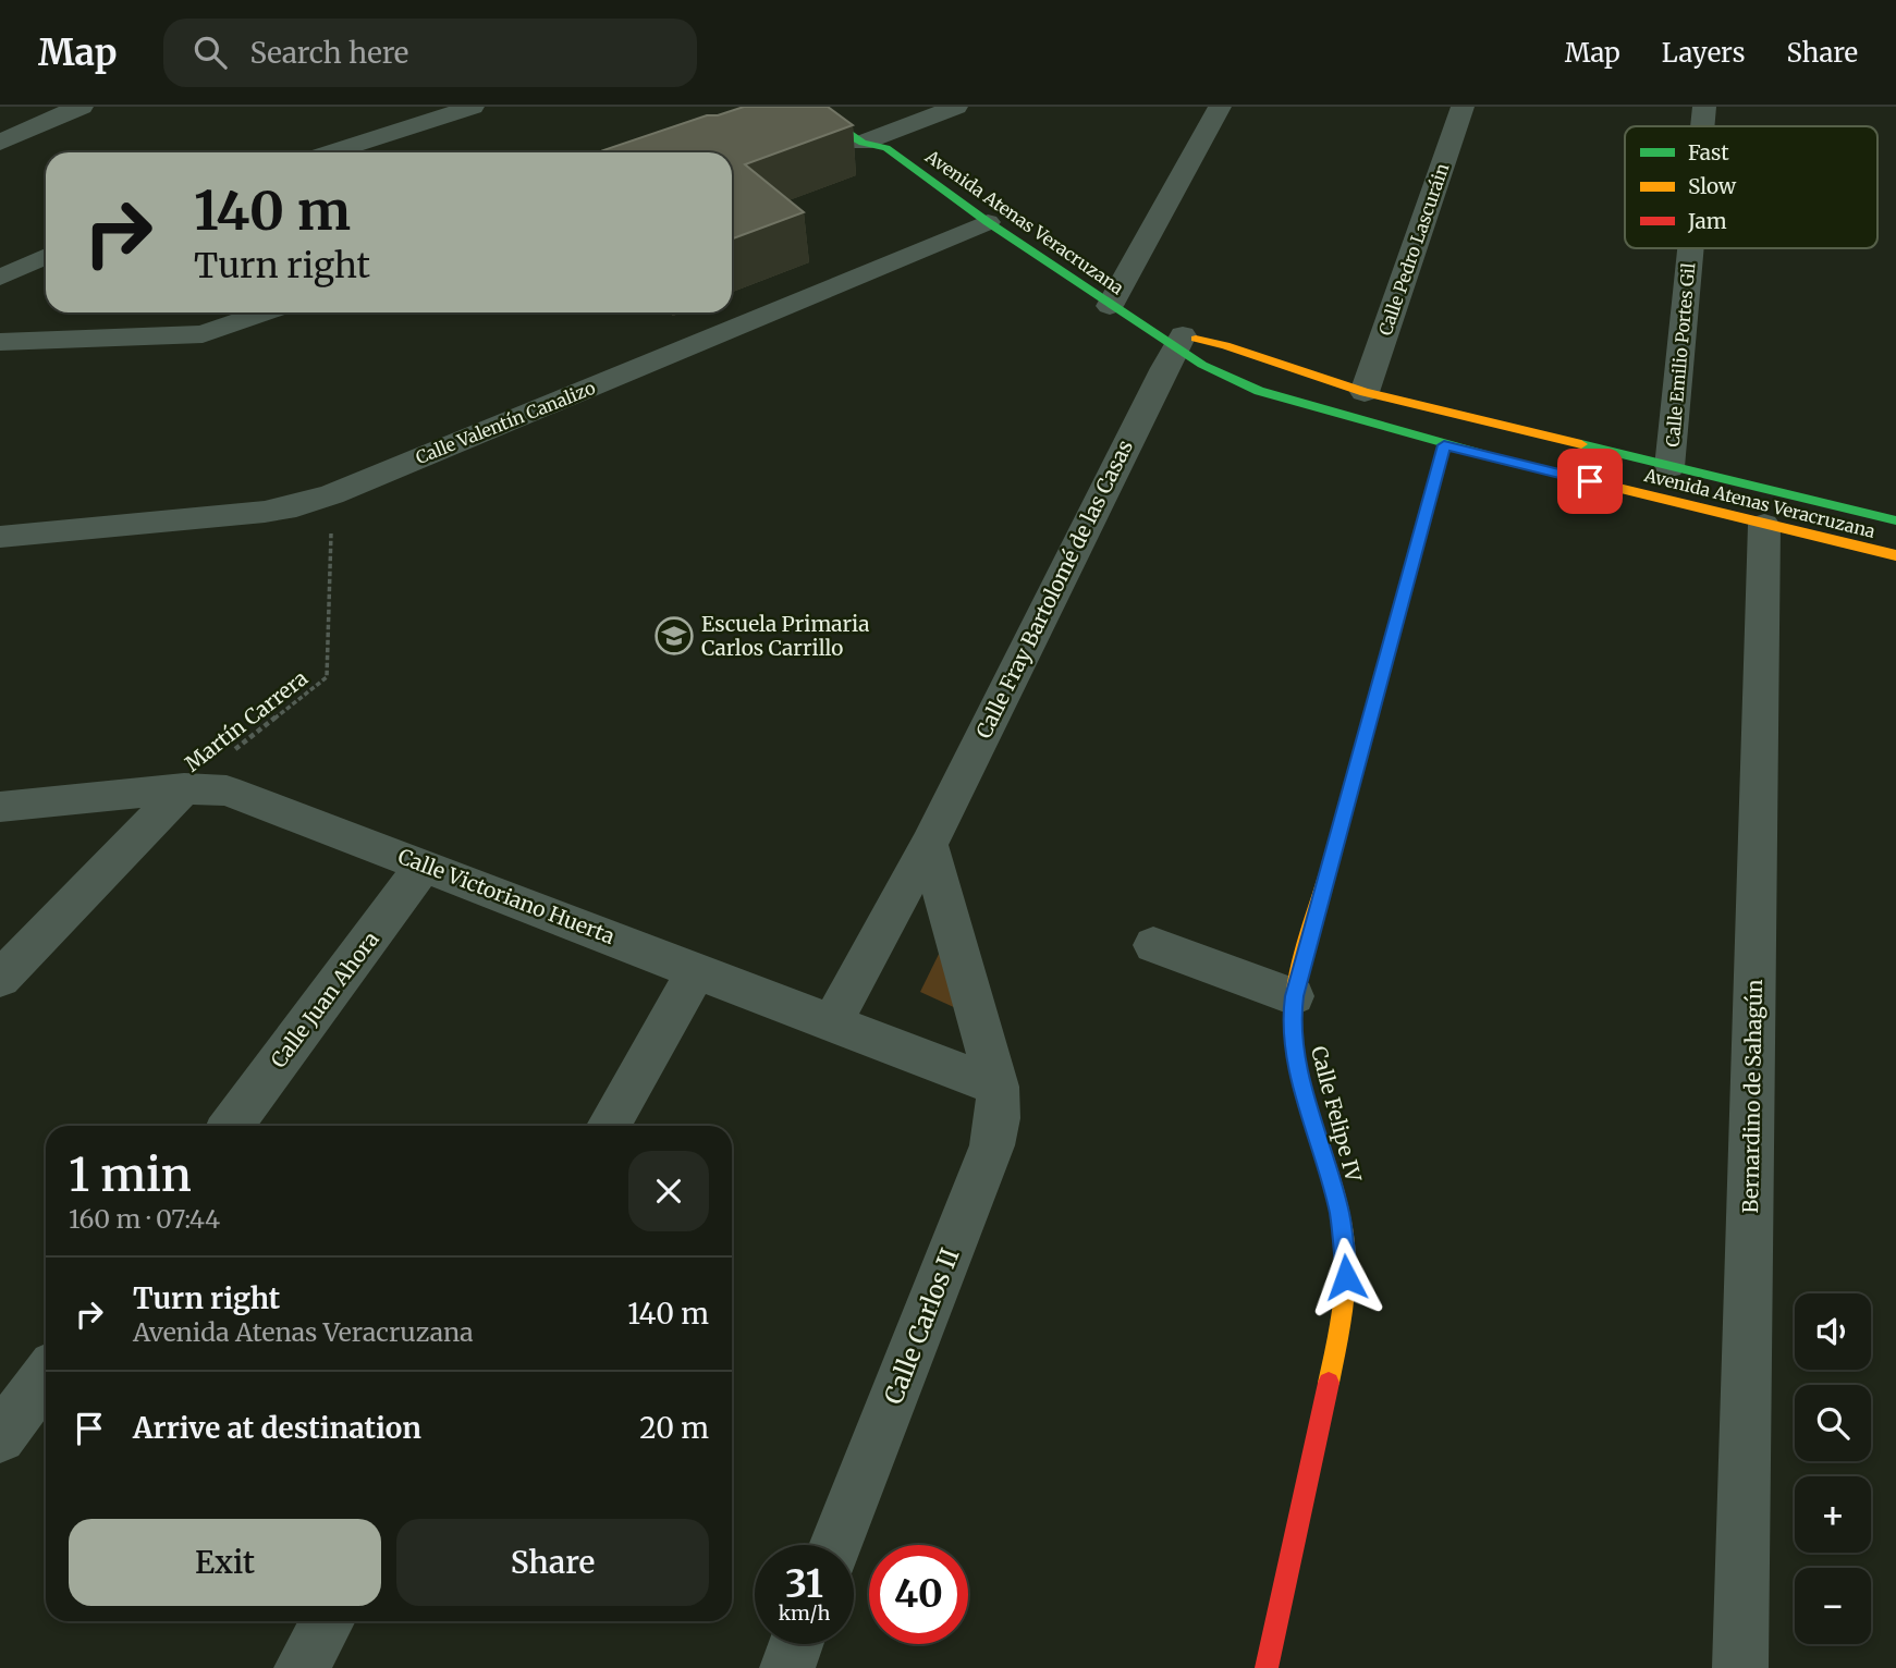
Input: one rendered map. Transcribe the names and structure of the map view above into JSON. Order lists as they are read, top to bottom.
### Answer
{
  "streets": {
    "main road": ["Avenida Atenas Veracruzana", "Calle Felipe IV"],
    "street": [
      "Calle Pedro Lascuráin",
      "Calle Emilio Portes Gil",
      "Calle Valentín Canalizo",
      "Calle Fray Bartolomé de las Casas",
      "Calle Victoriano Huerta",
      "Calle Juan Ahora",
      "Bernardino de Sahagún",
      "Calle Carlos II"
    ],
    "path": ["Martín Carrera"]
  },
  "crossings": [
    ["Avenida Atenas Veracruzana", "Calle Pedro Lascuráin"],
    ["Avenida Atenas Veracruzana", "Calle Emilio Portes Gil"],
    ["Avenida Atenas Veracruzana", "Calle Valentín Canalizo"],
    ["Avenida Atenas Veracruzana", "Calle Fray Bartolomé de las Casas"],
    ["Avenida Atenas Veracruzana", "Bernardino de Sahagún"],
    ["Avenida Atenas Veracruzana", "Calle Felipe IV"],
    ["Calle Valentín Canalizo", "Martín Carrera"],
    ["Calle Fray Bartolomé de las Casas", "Calle Victoriano Huerta"],
    ["Martín Carrera", "Calle Victoriano Huerta"],
    ["Calle Victoriano Huerta", "Calle Juan Ahora"],
    ["Calle Victoriano Huerta", "Calle Carlos II"]
  ],
  "places": {
    "school or university": ["Escuela Primaria Carlos Carrillo"]
  },
  "legend": ["Fast", "Slow", "Jam"],
  "page": {
    "header": "Map",
    "search": "Search here",
    "nav": ["Map", "Layers", "Share"],
    "turn": ["140 m", "Turn right"],
    "heading": ["1 min", "160 m · 07:44"],
    "list": [
      {
        "name": "Turn right",
        "note": "Avenida Atenas Veracruzana",
        "value": "140 m"
      },
      {
        "name": "Arrive at destination",
        "value": "20 m"
      }
    ],
    "map_buttons": ["+", "−"],
    "buttons": ["Exit", "Share"],
    "speed": "31 km/h",
    "limit": "40"
  }
}
